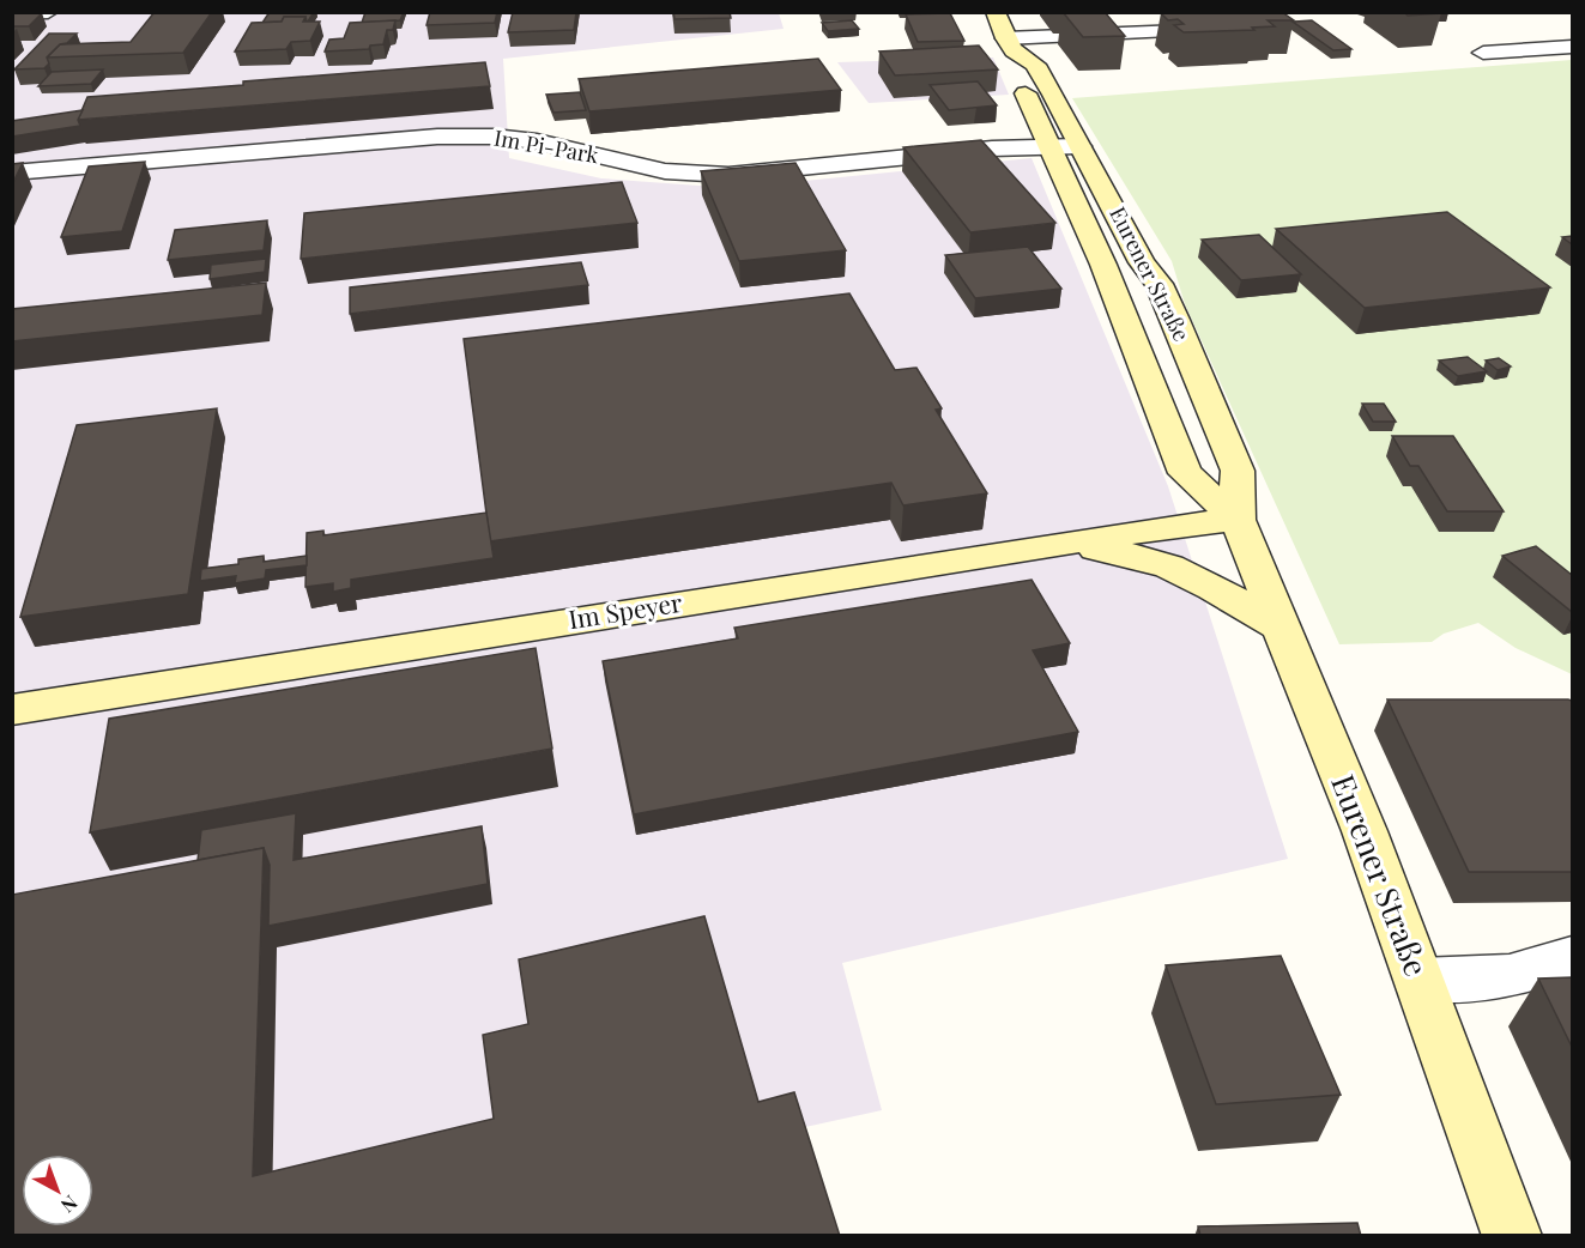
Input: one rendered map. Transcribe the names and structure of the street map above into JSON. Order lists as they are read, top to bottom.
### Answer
{
  "streets": {
    "street": ["Im Pi-Park", "Eurener Straße", "Im Speyer"]
  },
  "crossings": [
    ["Im Pi-Park", "Eurener Straße"],
    ["Eurener Straße", "Im Speyer"]
  ],
  "north": "bottom right"
}
